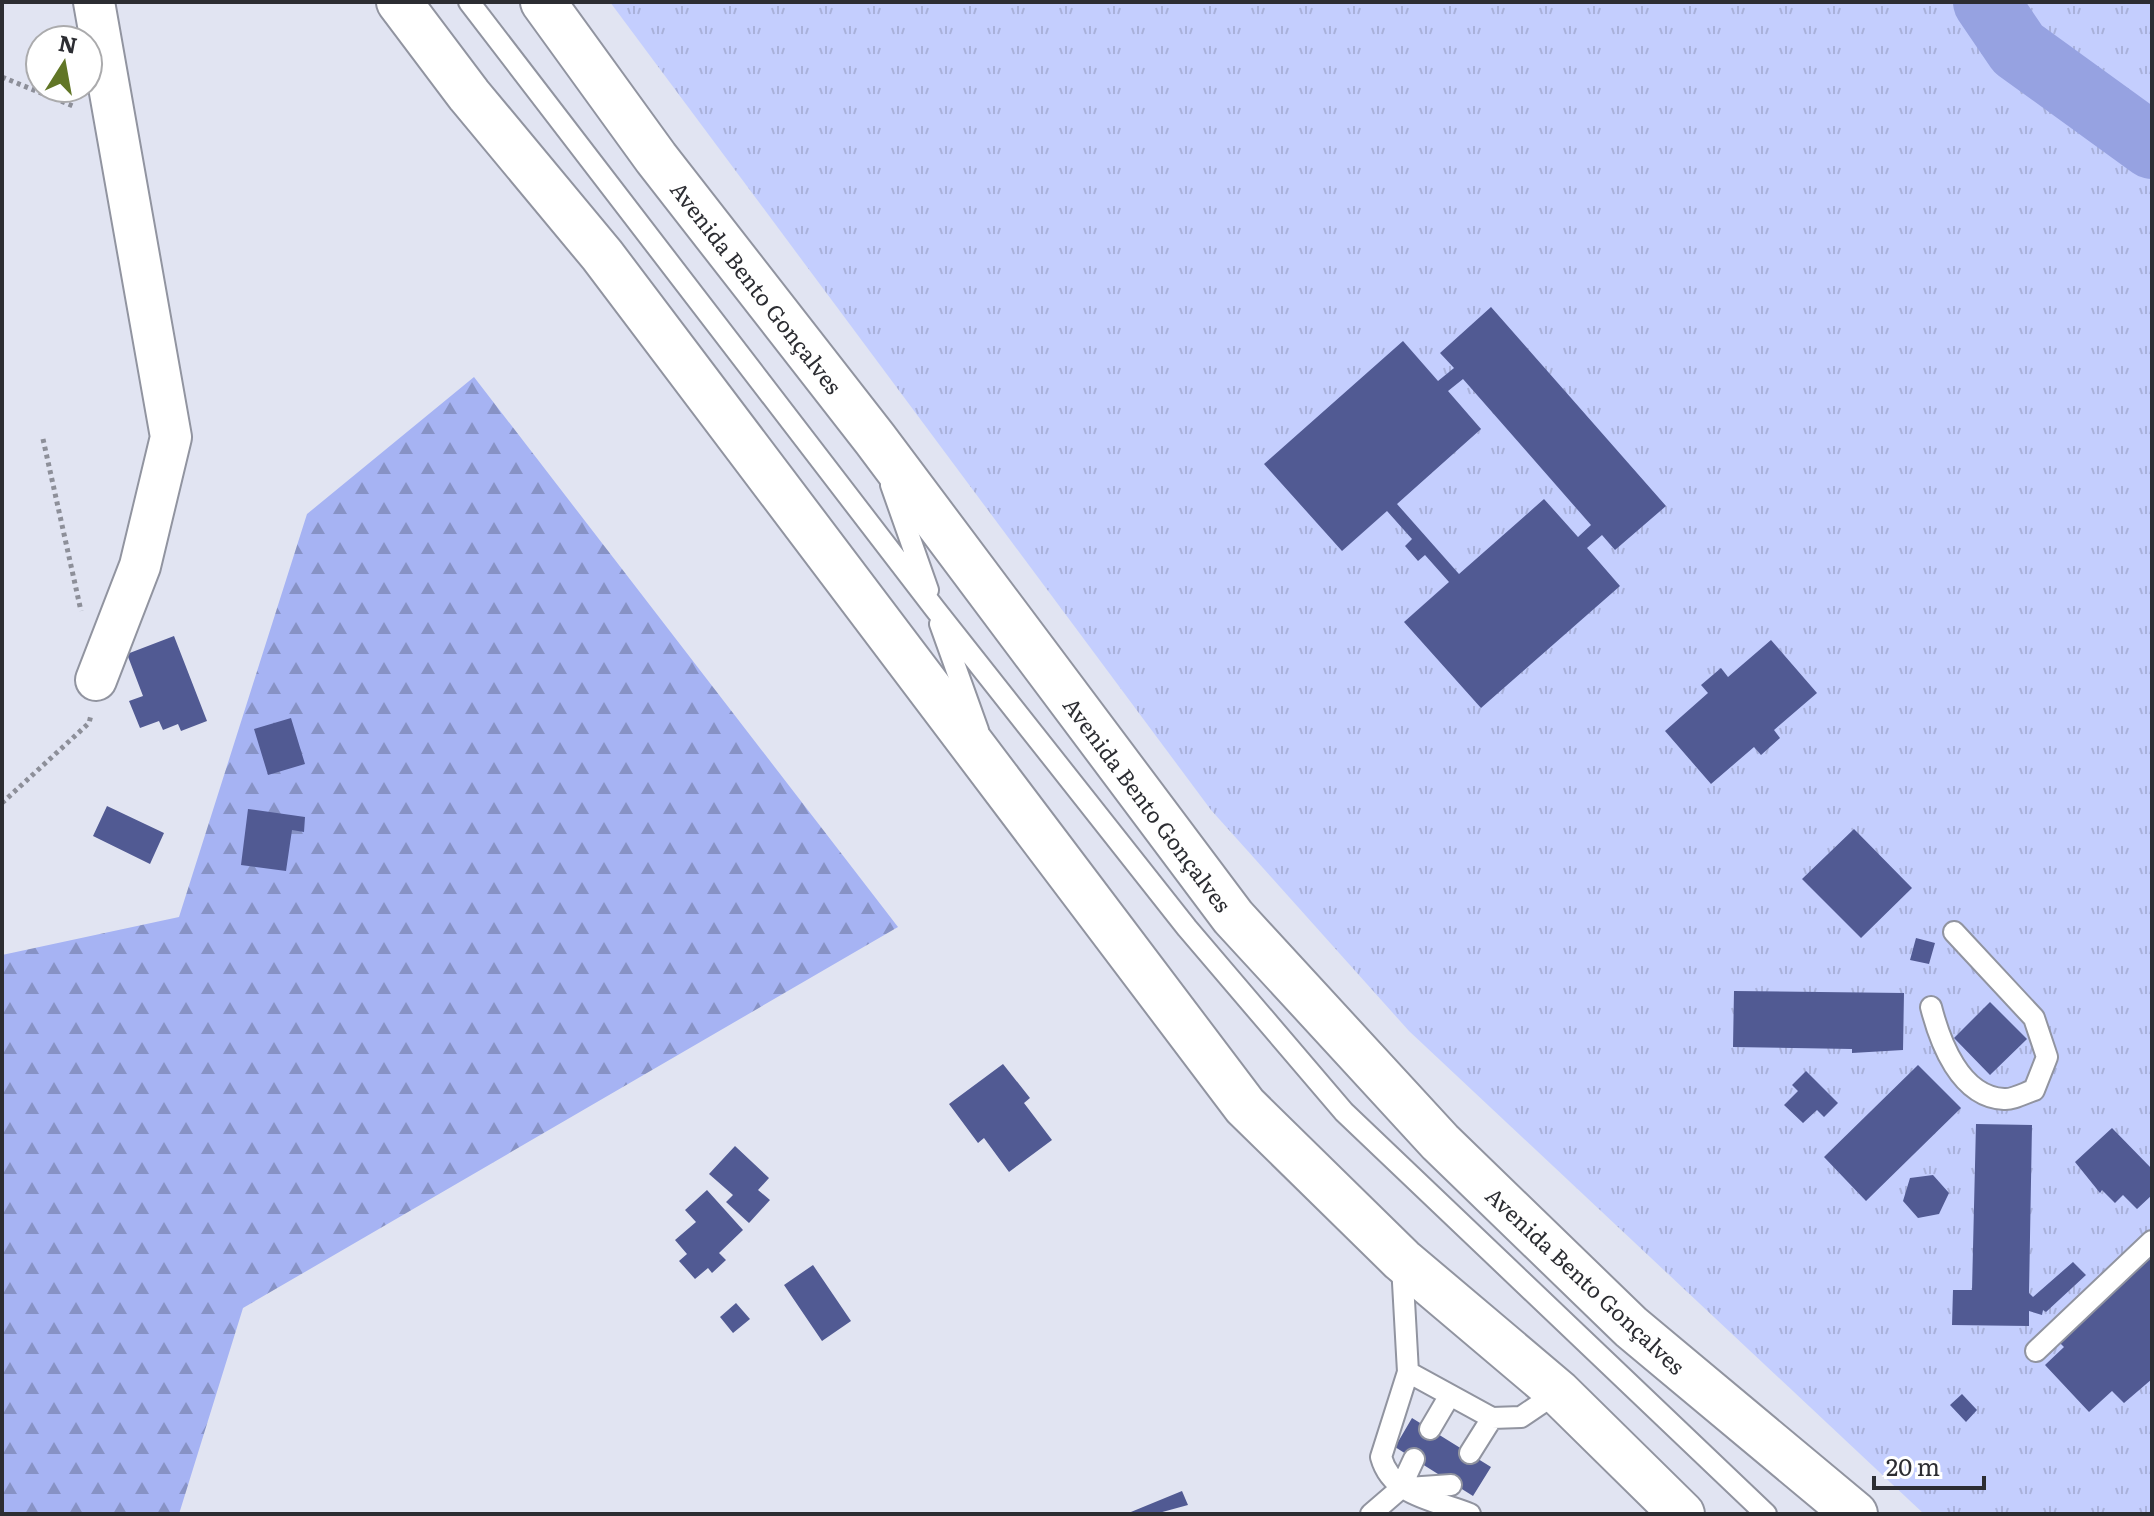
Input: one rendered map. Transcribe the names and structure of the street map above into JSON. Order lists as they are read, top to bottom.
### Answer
{
  "streets": {
    "main road": ["Avenida Bento Gonçalves"]
  },
  "scale_bar": "20 m",
  "north": "top"
}
